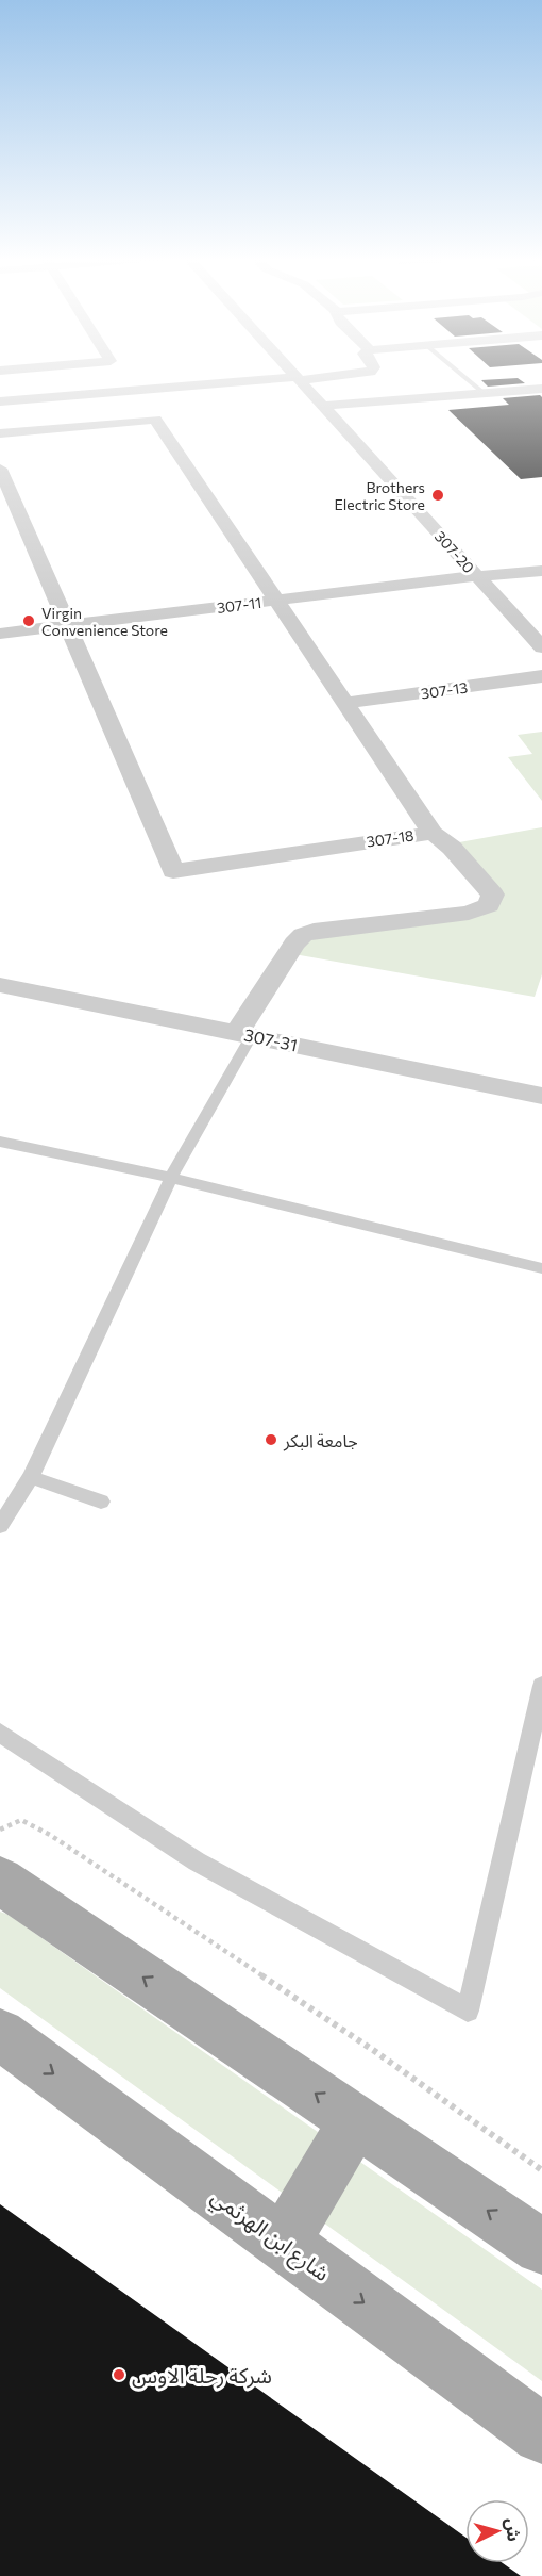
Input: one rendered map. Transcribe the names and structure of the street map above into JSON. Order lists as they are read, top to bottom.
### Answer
{
  "streets": {
    "main road": ["شارع ابن الهرثمي"],
    "street": [
      "307-20",
      "307-11",
      "307-13",
      "307-18",
      "307-31"
    ]
  },
  "crossings": [
    ["307-20", "307-11"],
    ["307-11", "307-18"],
    ["307-13", "307-18"]
  ],
  "places": [
    "Brothers Electric Store",
    "Virgin Convenience Store",
    "جامعة البكر",
    "شركة رحلة الاوس"
  ],
  "north": "right"
}
